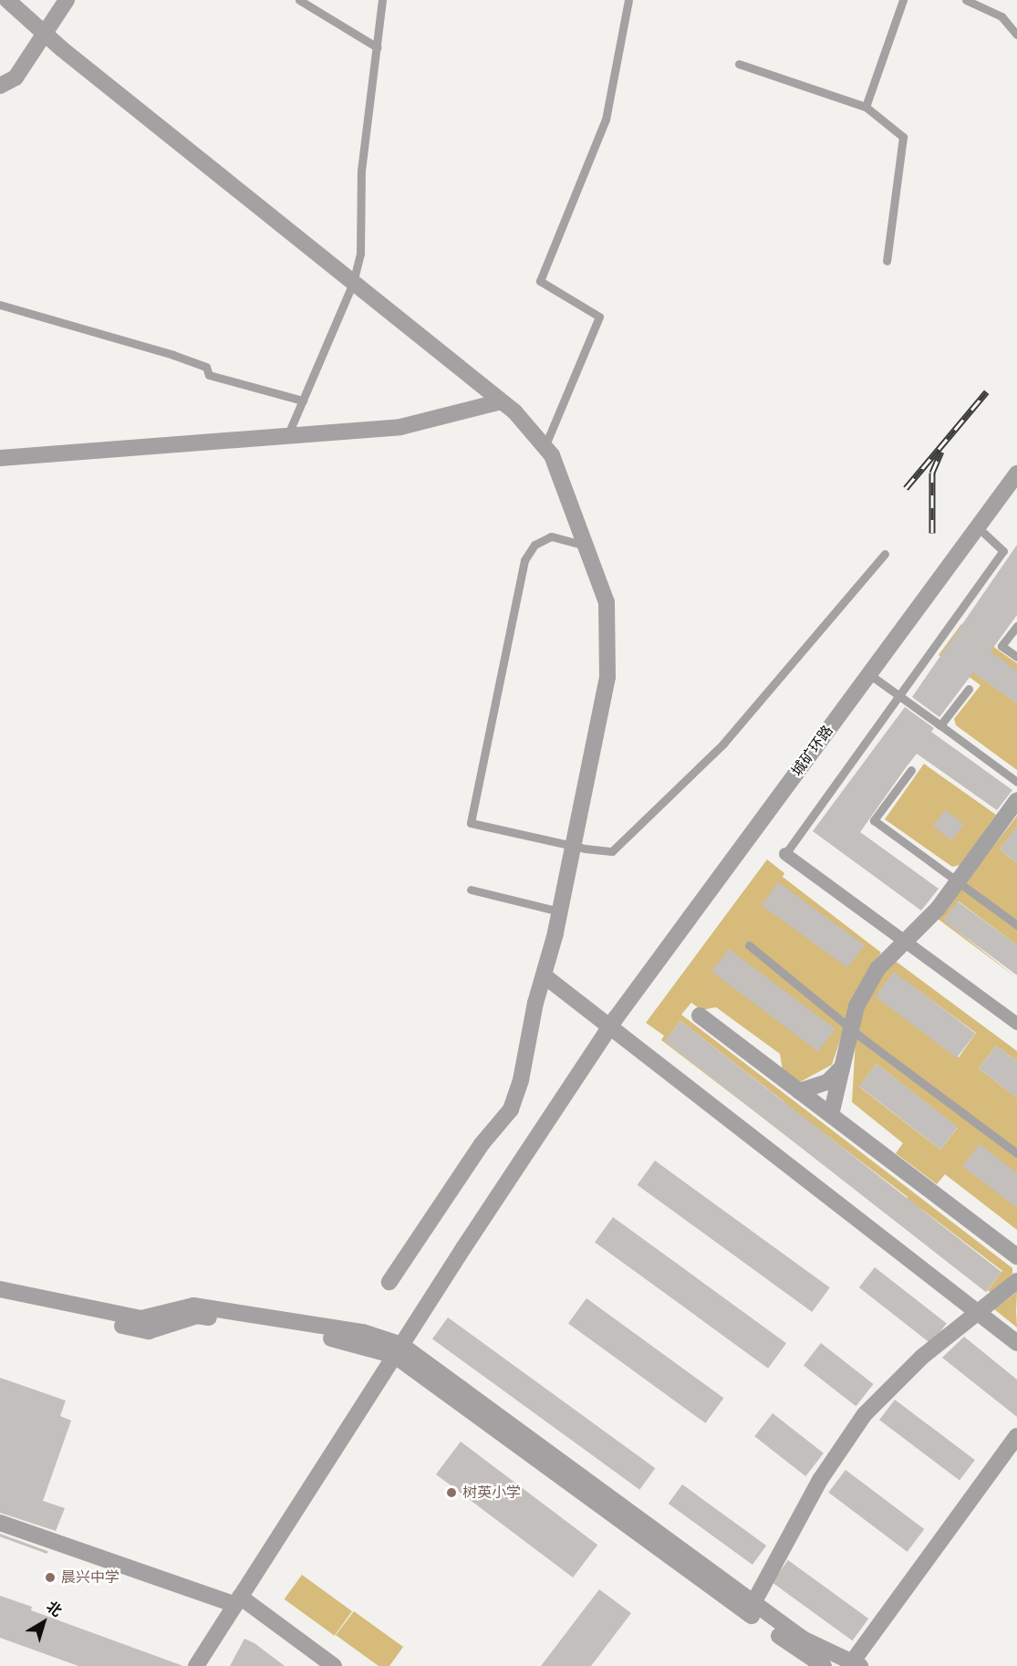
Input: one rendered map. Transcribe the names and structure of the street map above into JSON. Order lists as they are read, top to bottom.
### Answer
{
  "streets": {
    "street": ["城矿环路"]
  },
  "places": ["树英小学", "晨兴中学"],
  "north": "top right"
}
